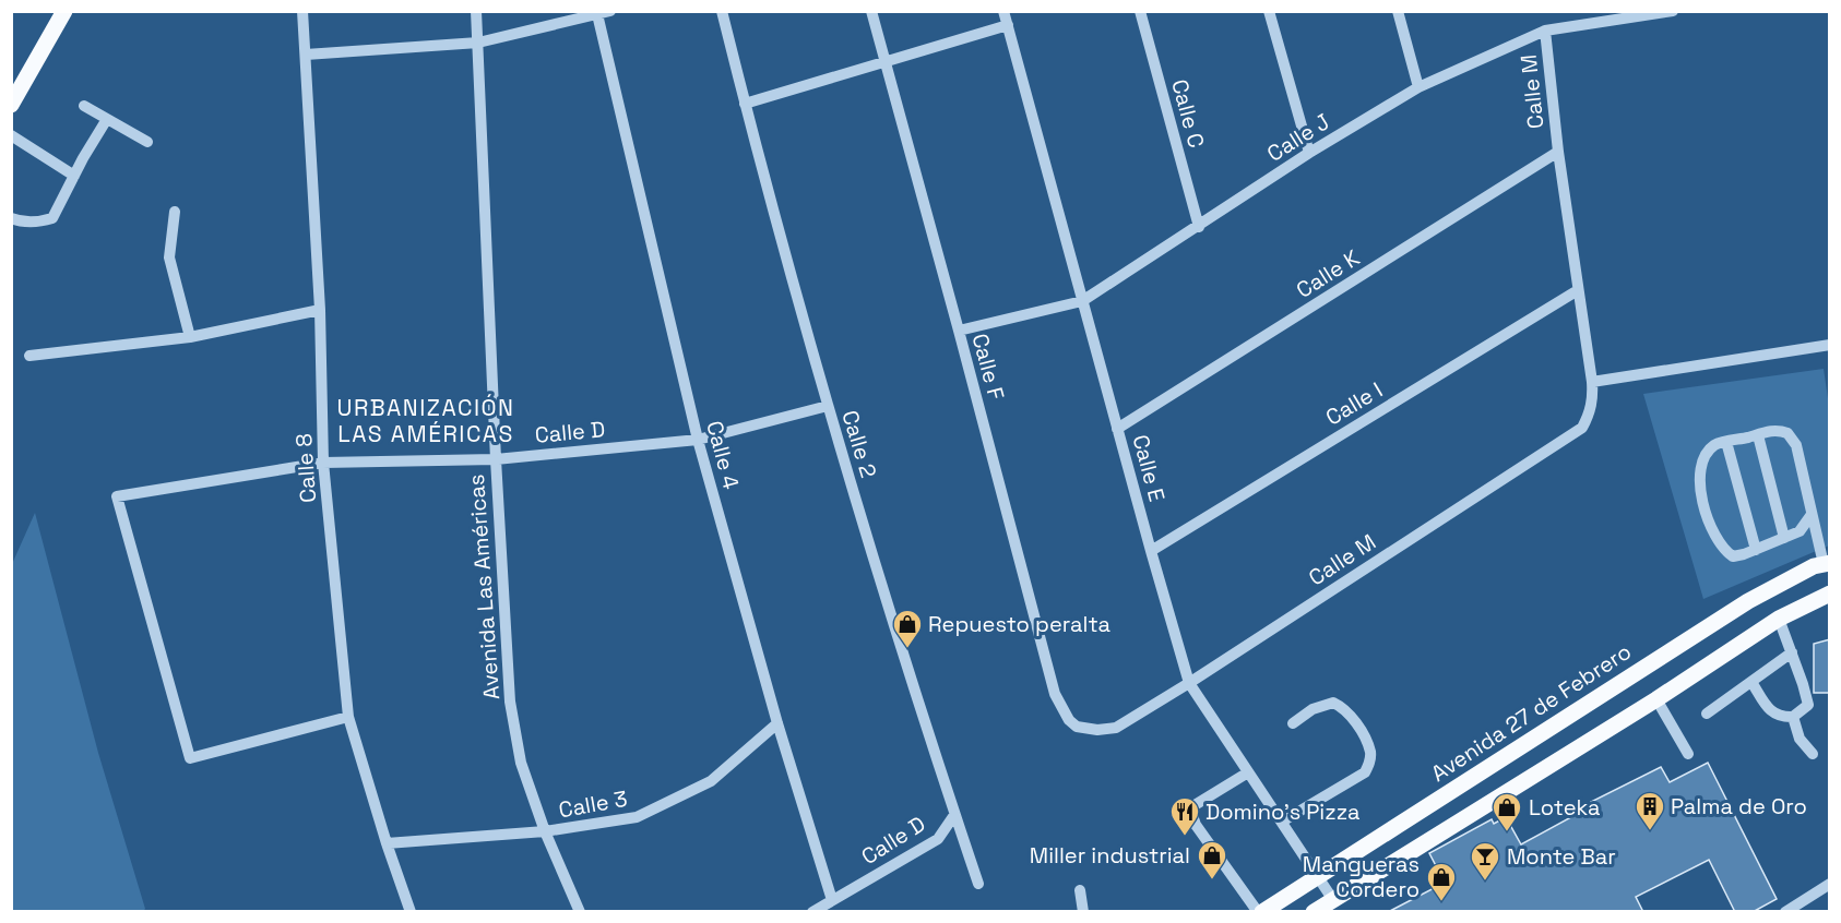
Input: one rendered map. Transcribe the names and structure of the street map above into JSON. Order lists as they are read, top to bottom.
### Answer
{
  "streets": {
    "main road": ["Avenida 27 de Febrero"],
    "street": [
      "Calle M",
      "Calle C",
      "Calle J",
      "Calle K",
      "Calle F",
      "Calle I",
      "Calle D",
      "Calle 2",
      "Calle 4",
      "Calle 8",
      "Calle E",
      "Avenida Las Américas",
      "Calle 3"
    ]
  },
  "crossings": [
    ["Calle M", "Calle J"],
    ["Calle M", "Calle K"],
    ["Calle M", "Calle F"],
    ["Calle M", "Calle I"],
    ["Calle M", "Calle E"],
    ["Calle C", "Calle J"],
    ["Calle J", "Calle F"],
    ["Calle J", "Calle E"],
    ["Calle K", "Calle E"],
    ["Calle I", "Calle E"],
    ["Calle D", "Calle 2"],
    ["Calle D", "Calle 4"],
    ["Calle D", "Calle 8"],
    ["Calle D", "Avenida Las Américas"],
    ["Calle 4", "Calle 3"],
    ["Calle 8", "Calle 3"],
    ["Calle E", "Avenida 27 de Febrero"],
    ["Avenida Las Américas", "Calle 3"]
  ],
  "districts": ["URBANIZACIÓN LAS AMÉRICAS"],
  "places": {
    "shop": [
      "Repuesto peralta",
      "Loteka",
      "Miller industrial",
      "Mangueras Cordero"
    ],
    "building": ["Palma de Oro"],
    "restaurant": ["Domino's Pizza"],
    "bar": ["Monte Bar"]
  }
}
